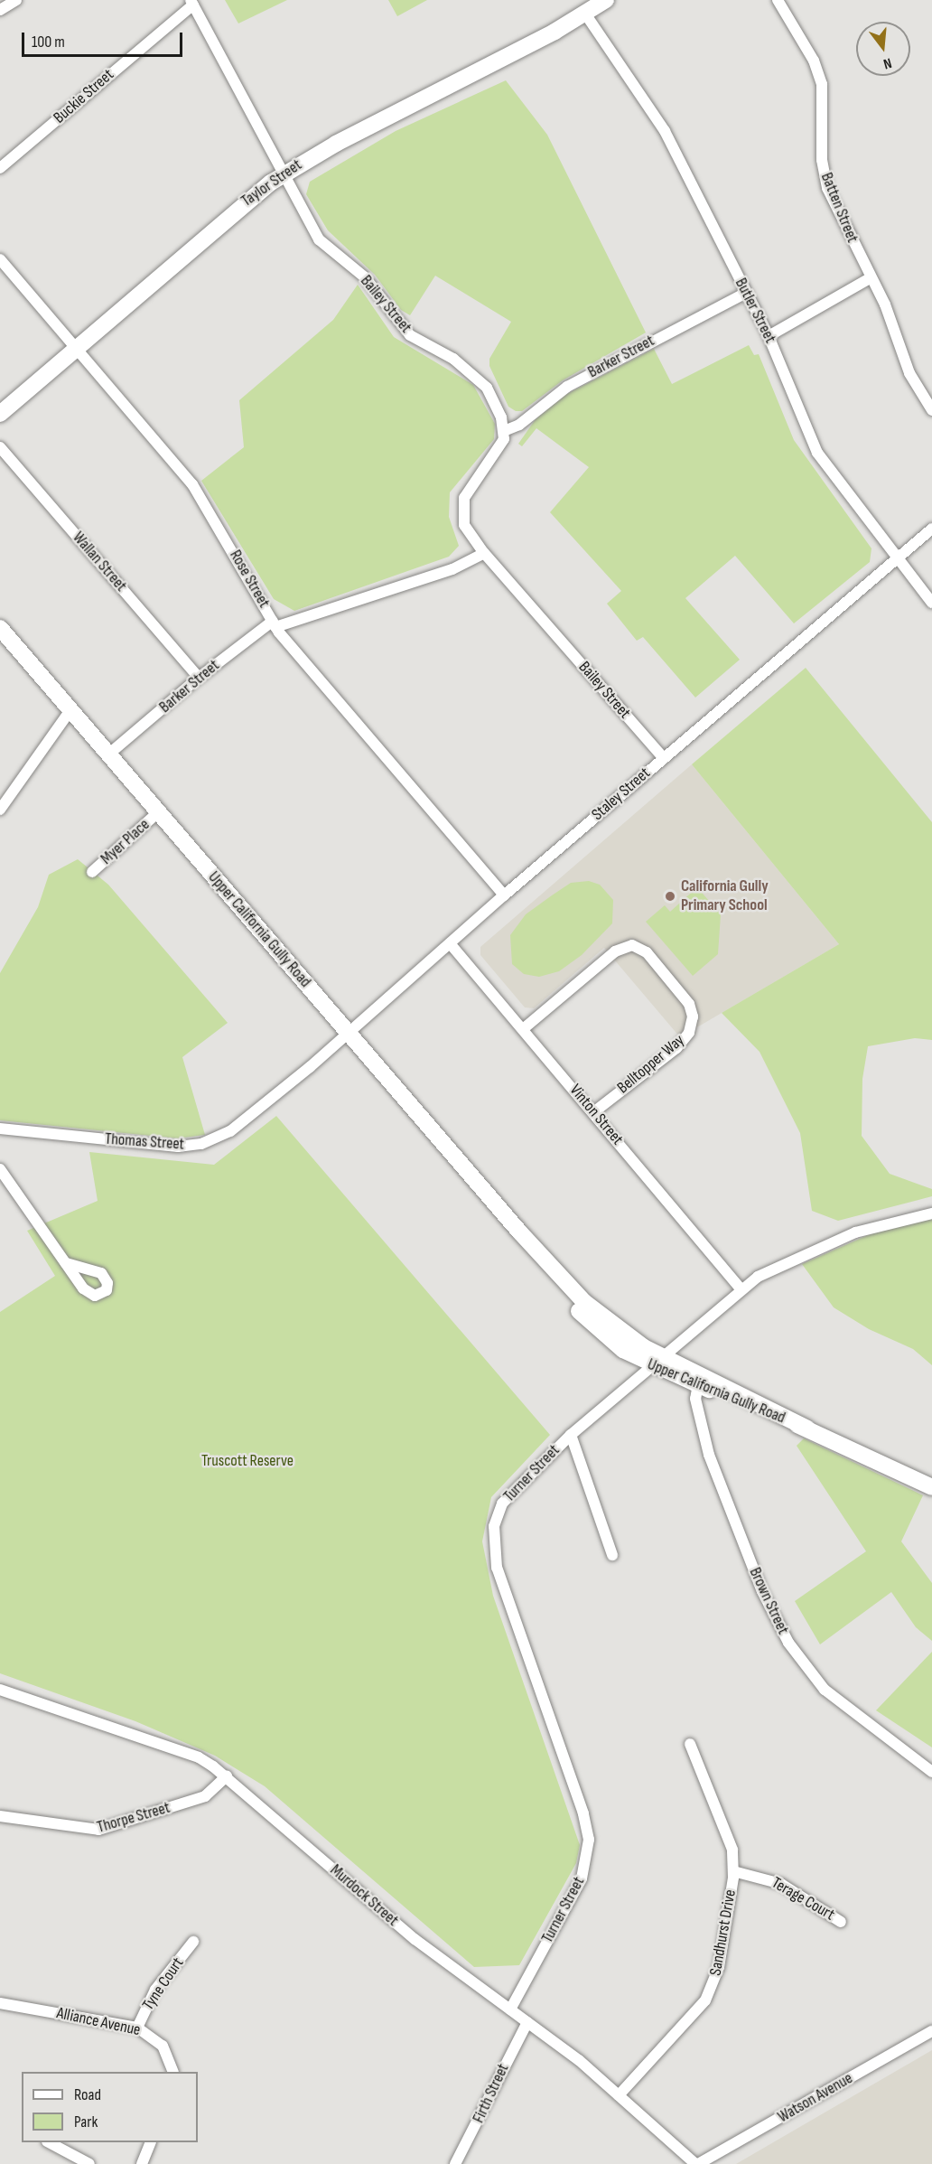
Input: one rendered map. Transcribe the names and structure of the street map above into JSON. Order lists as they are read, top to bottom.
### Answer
{
  "streets": {
    "street": [
      "Buckie Street",
      "Taylor Street",
      "Batten Street",
      "Bailey Street",
      "Butler Street",
      "Barker Street",
      "Wallan Street",
      "Rose Street",
      "Staley Street",
      "Myer Place",
      "Upper California Gully Road",
      "Belltopper Way",
      "Vinton Street",
      "Thomas Street",
      "Turner Street",
      "Brown Street",
      "Thorpe Street",
      "Murdock Street",
      "Terage Court",
      "Sandhurst Drive",
      "Tyne Court",
      "Alliance Avenue",
      "Firth Street",
      "Watson Avenue"
    ]
  },
  "crossings": [
    ["Buckie Street", "Bailey Street"],
    ["Taylor Street", "Bailey Street"],
    ["Taylor Street", "Butler Street"],
    ["Taylor Street", "Rose Street"],
    ["Bailey Street", "Barker Street"],
    ["Bailey Street", "Staley Street"],
    ["Butler Street", "Barker Street"],
    ["Butler Street", "Staley Street"],
    ["Barker Street", "Wallan Street"],
    ["Barker Street", "Rose Street"],
    ["Barker Street", "Upper California Gully Road"],
    ["Rose Street", "Staley Street"],
    ["Staley Street", "Upper California Gully Road"],
    ["Staley Street", "Vinton Street"],
    ["Staley Street", "Thomas Street"],
    ["Myer Place", "Upper California Gully Road"],
    ["Upper California Gully Road", "Thomas Street"],
    ["Upper California Gully Road", "Turner Street"],
    ["Upper California Gully Road", "Brown Street"],
    ["Belltopper Way", "Vinton Street"],
    ["Vinton Street", "Turner Street"],
    ["Turner Street", "Murdock Street"],
    ["Thorpe Street", "Murdock Street"],
    ["Murdock Street", "Sandhurst Drive"],
    ["Murdock Street", "Firth Street"],
    ["Murdock Street", "Watson Avenue"],
    ["Terage Court", "Sandhurst Drive"],
    ["Tyne Court", "Alliance Avenue"]
  ],
  "parks": ["Truscott Reserve"],
  "places": ["California Gully Primary School"],
  "legend": ["Road", "Park"],
  "scale_bar": "100 m",
  "north": "bottom"
}
